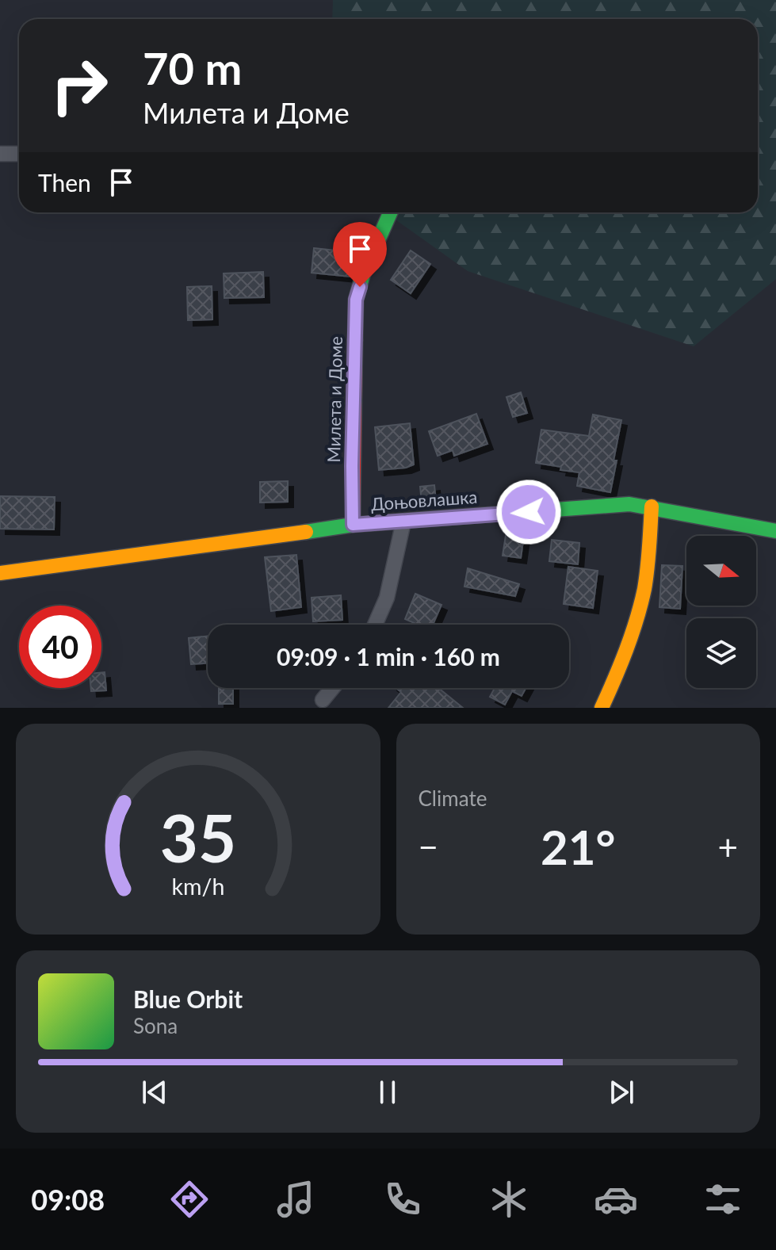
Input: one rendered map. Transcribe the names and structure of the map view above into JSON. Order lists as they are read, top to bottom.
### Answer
{
  "streets": {
    "street": ["Милета и Доме", "Доњовлашка"]
  },
  "crossings": [
    ["Милета и Доме", "Доњовлашка"]
  ],
  "north": "right",
  "page": {
    "turn": ["70 m", "Милета и Доме"],
    "then": "Then",
    "limit": "40",
    "trip": "09:09 · 1 min · 160 m",
    "tile": "Climate",
    "heat": ["−", "21°", "+"],
    "song": ["Blue Orbit", "Sona"],
    "tabs": "09:08",
    "gauge": ["35", "km/h"]
  }
}
